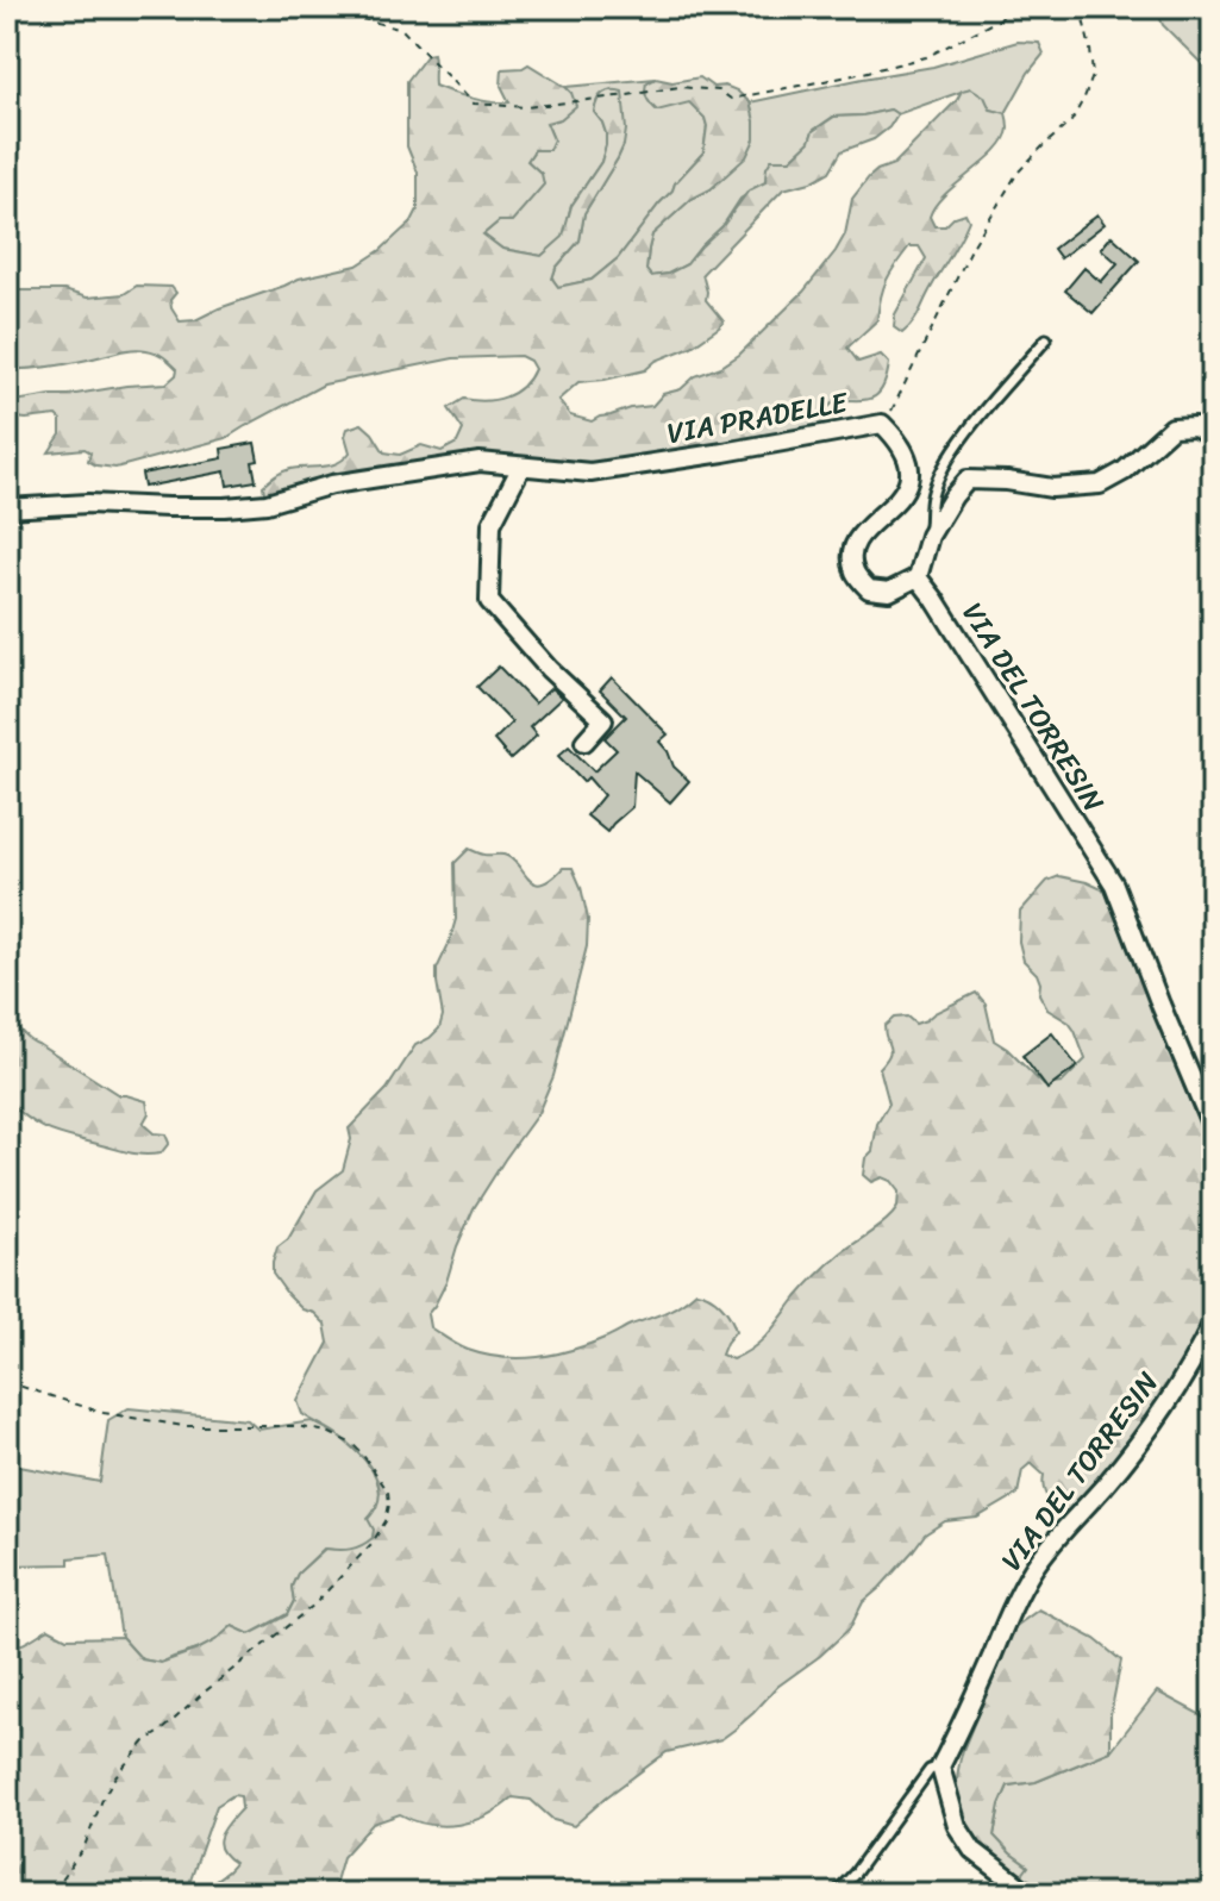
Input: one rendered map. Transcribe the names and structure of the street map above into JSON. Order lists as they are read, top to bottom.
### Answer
{
  "streets": {
    "street": ["VIA PRADELLE", "VIA DEL TORRESIN"]
  },
  "crossings": [
    ["VIA PRADELLE", "VIA DEL TORRESIN"]
  ]
}
